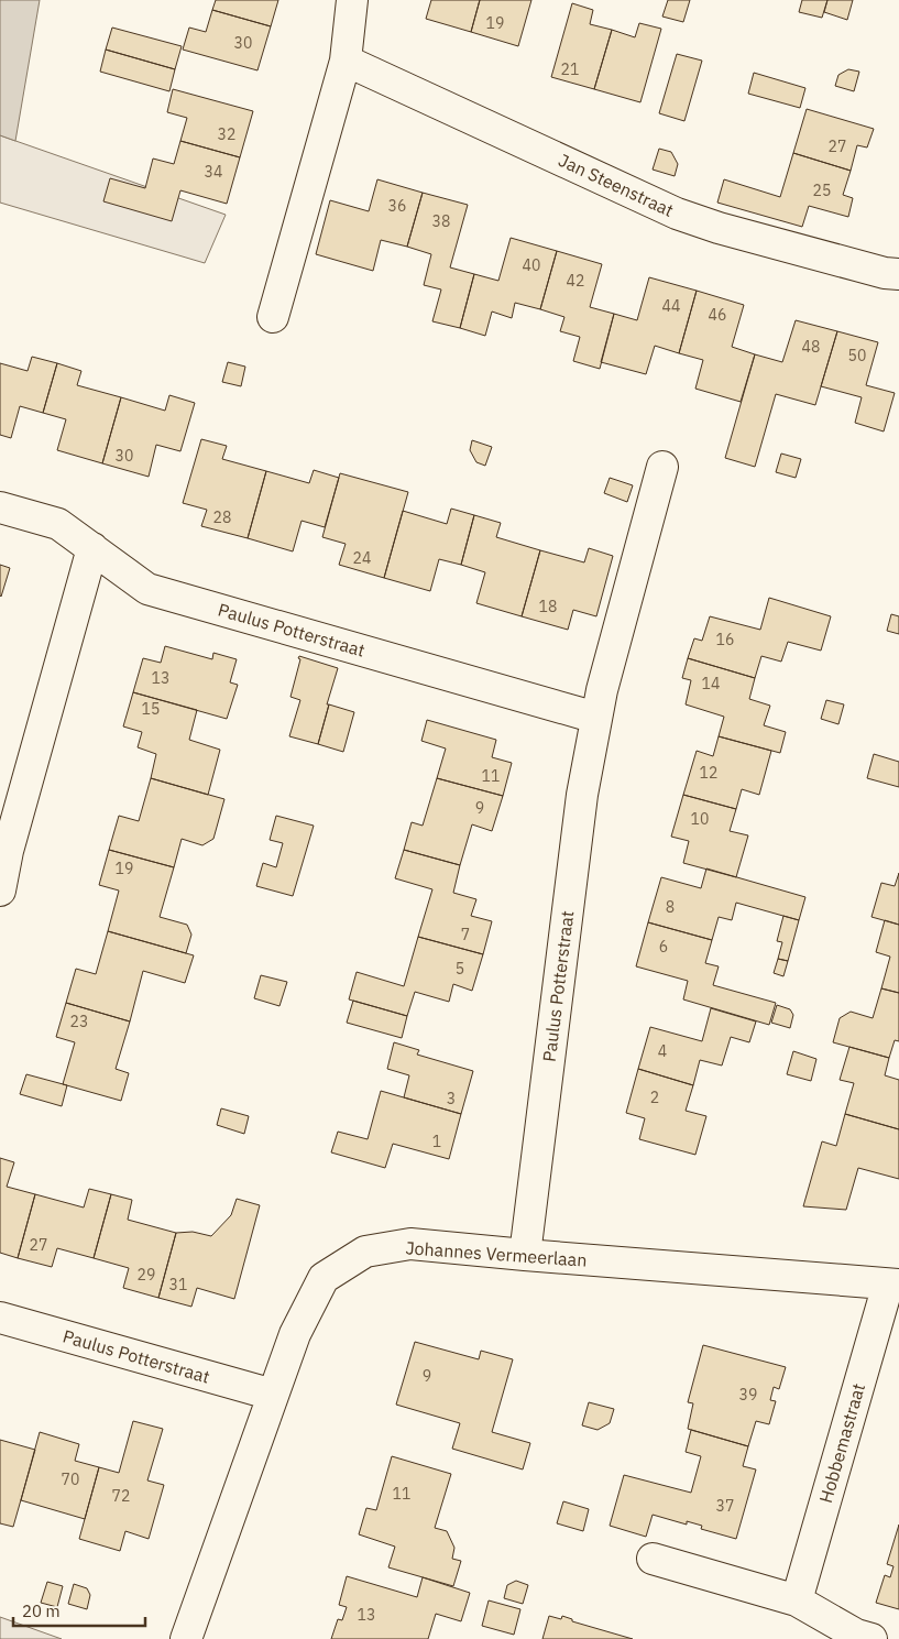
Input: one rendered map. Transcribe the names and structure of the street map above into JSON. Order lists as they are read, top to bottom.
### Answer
{
  "streets": {
    "street": [
      "Jan Steenstraat",
      "Paulus Potterstraat",
      "Johannes Vermeerlaan",
      "Hobbemastraat"
    ]
  },
  "crossings": [
    ["Paulus Potterstraat", "Johannes Vermeerlaan"],
    ["Johannes Vermeerlaan", "Hobbemastraat"]
  ],
  "house_numbers": [
    "19",
    "30",
    "21",
    "32",
    "27",
    "34",
    "25",
    "36",
    "38",
    "40",
    "42",
    "44",
    "46",
    "48",
    "50",
    "30",
    "28",
    "24",
    "18",
    "16",
    "13",
    "14",
    "15",
    "12",
    "11",
    "9",
    "10",
    "19",
    "8",
    "7",
    "6",
    "5",
    "23",
    "4",
    "2",
    "3",
    "1",
    "27",
    "29",
    "31",
    "9",
    "39",
    "70",
    "11",
    "72",
    "37",
    "13"
  ],
  "scale_bar": "20 m"
}
